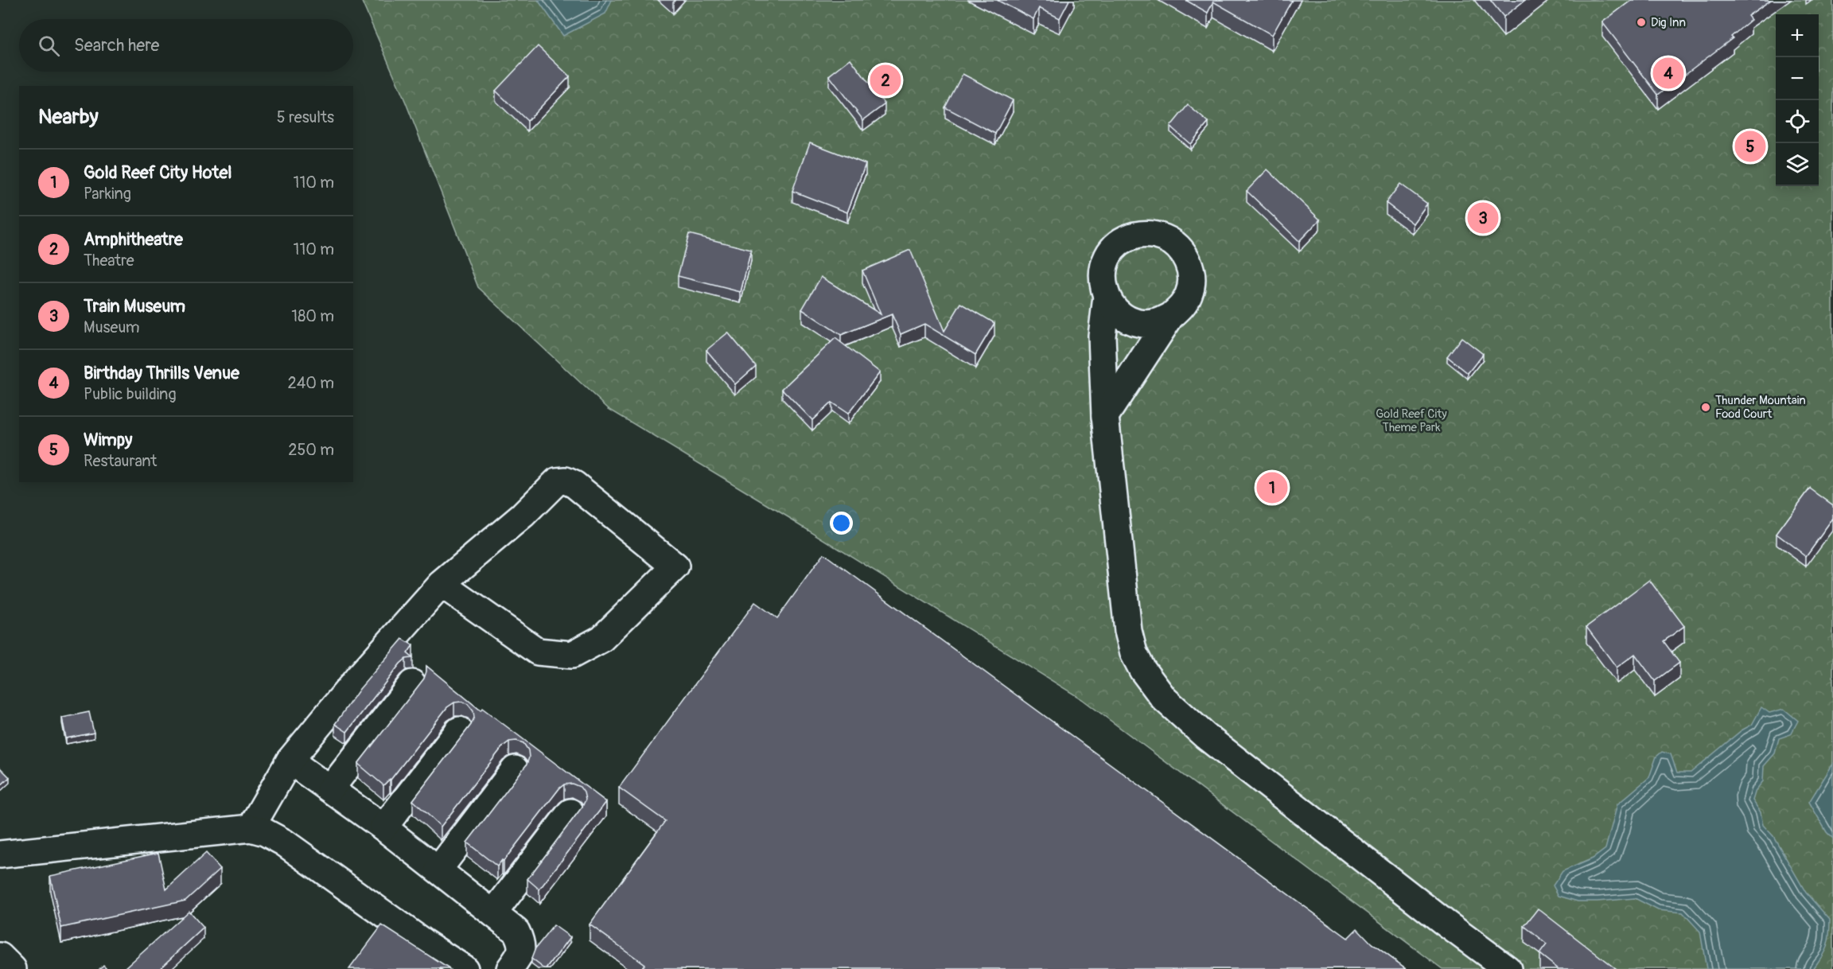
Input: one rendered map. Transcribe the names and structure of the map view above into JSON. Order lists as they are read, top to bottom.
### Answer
{
  "parks": ["Gold Reef City Theme Park"],
  "places": ["Dig Inn", "Thunder Mountain Food Court"],
  "page": {
    "map_buttons": ["+", "−"],
    "search": "Search here",
    "pins": [
      "4",
      "2",
      "5",
      "3",
      "1"
    ],
    "heading": ["Nearby", "5 results"],
    "list": [
      {
        "mark": "1",
        "name": "Gold Reef City Hotel",
        "note": "Parking",
        "value": "110 m"
      },
      {
        "mark": "2",
        "name": "Amphitheatre",
        "note": "Theatre",
        "value": "110 m"
      },
      {
        "mark": "3",
        "name": "Train Museum",
        "note": "Museum",
        "value": "180 m"
      },
      {
        "mark": "4",
        "name": "Birthday Thrills Venue",
        "note": "Public building",
        "value": "240 m"
      },
      {
        "mark": "5",
        "name": "Wimpy",
        "note": "Restaurant",
        "value": "250 m"
      }
    ]
  }
}
